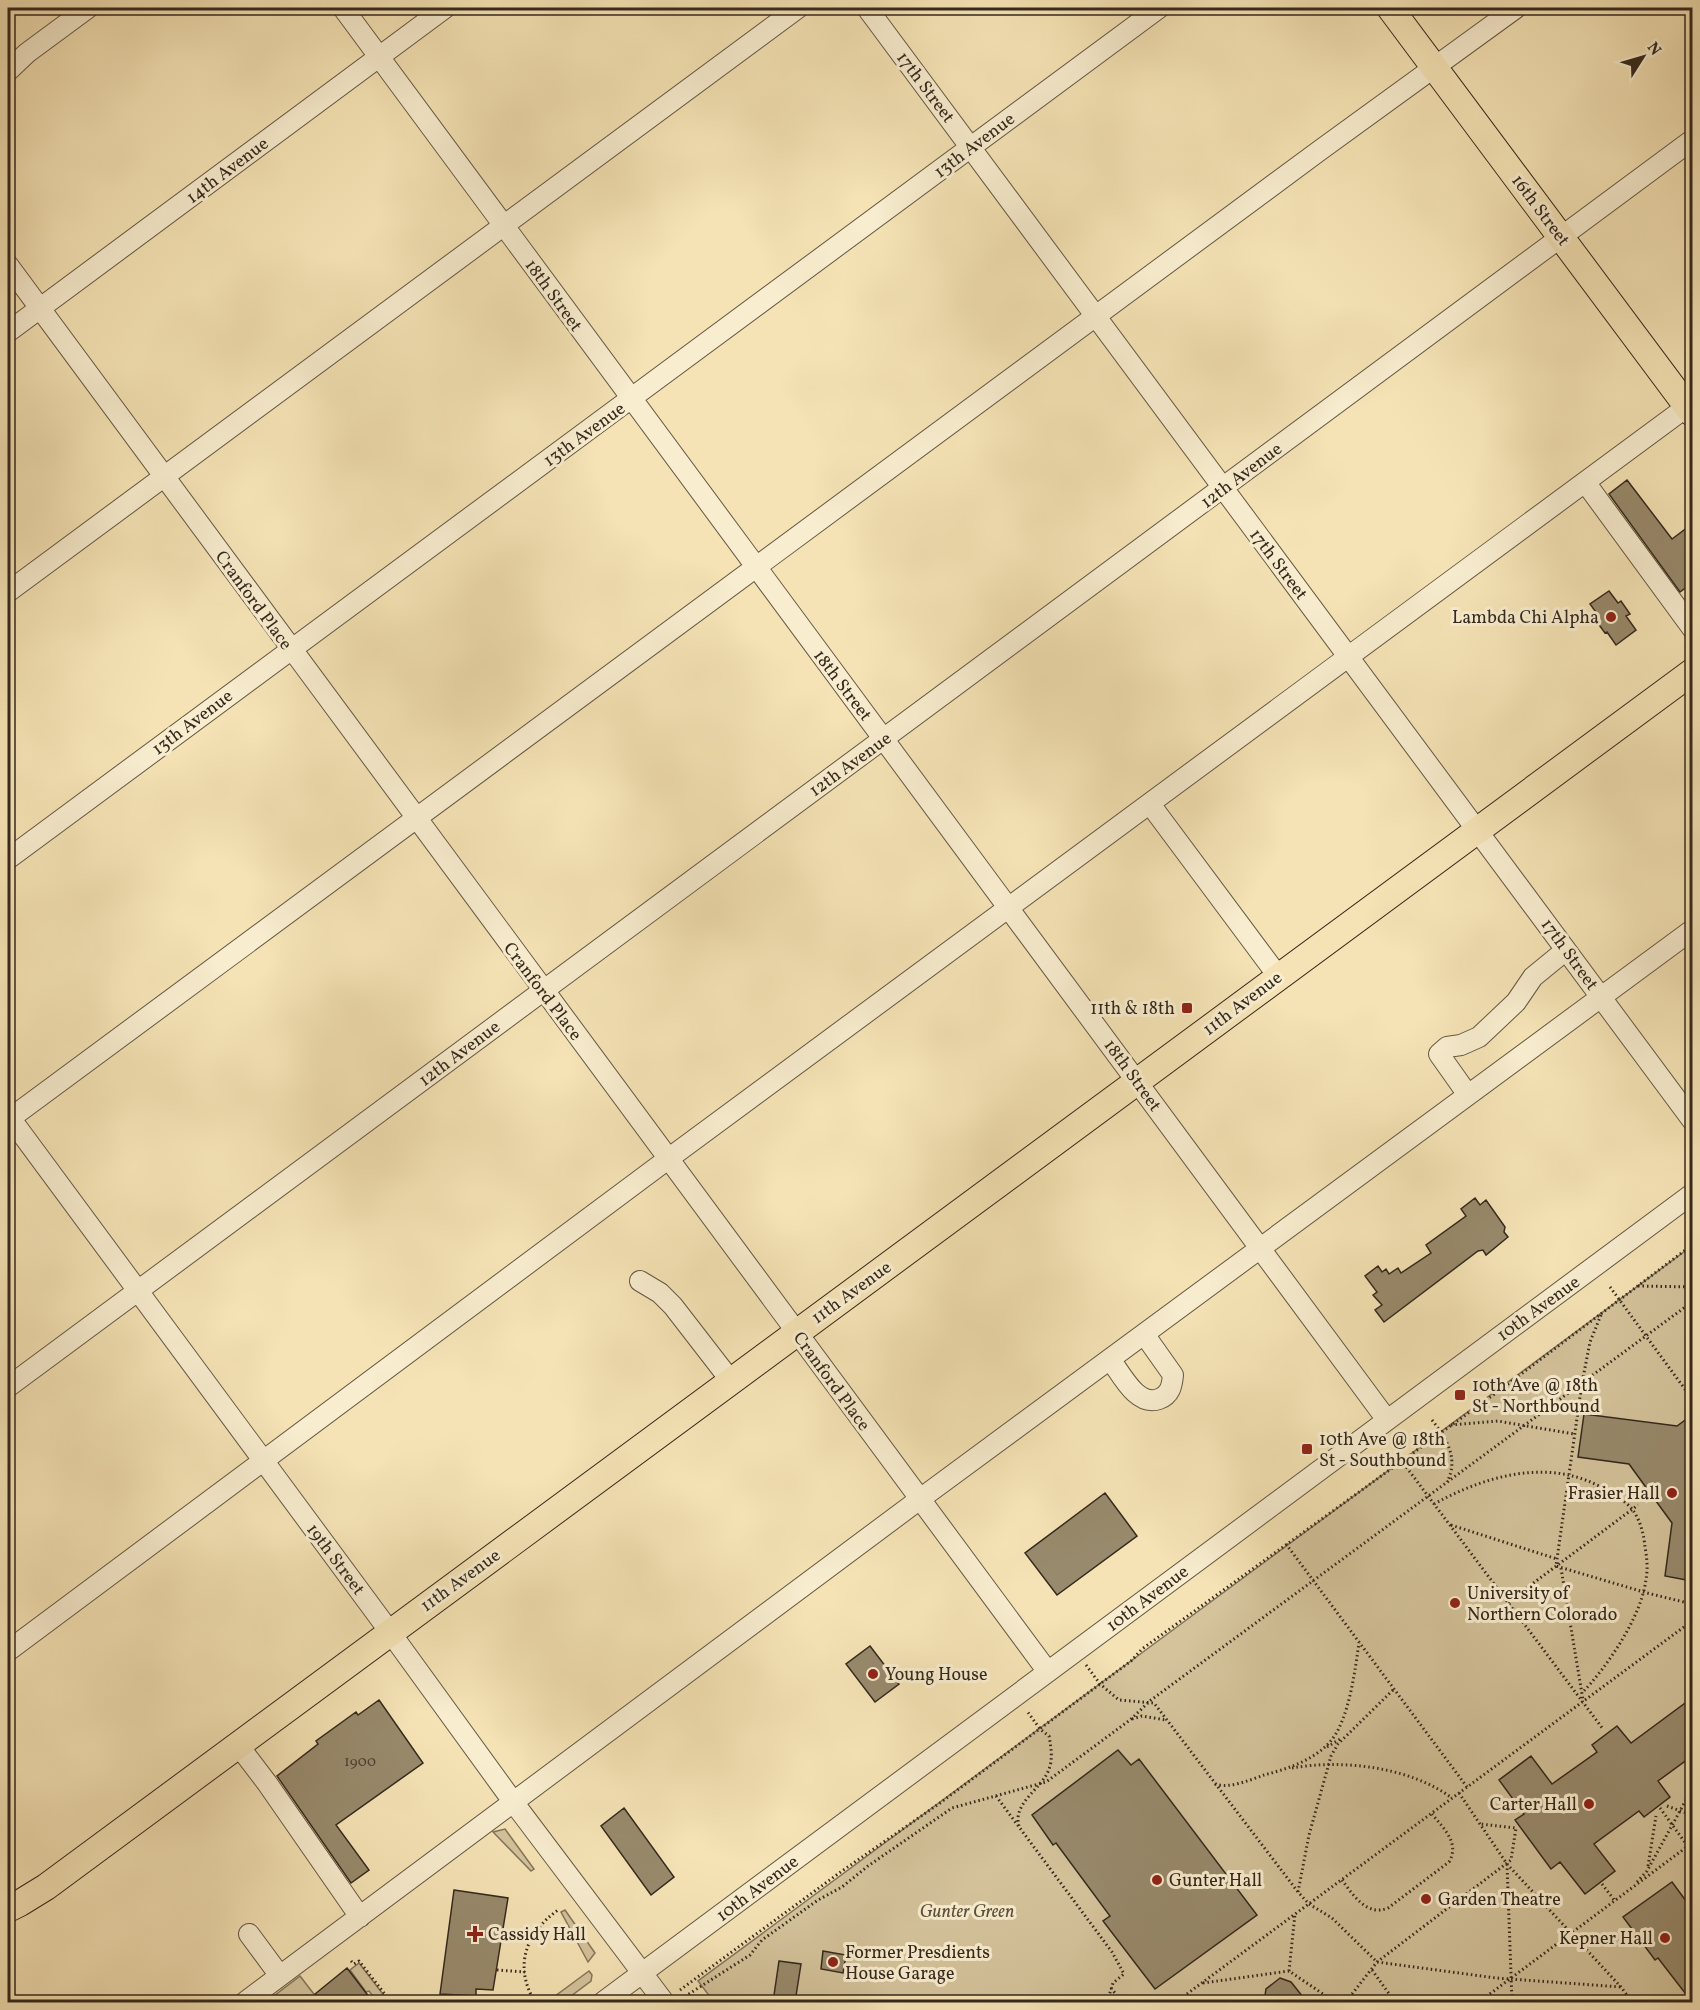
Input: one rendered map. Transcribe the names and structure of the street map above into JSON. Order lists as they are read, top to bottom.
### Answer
{
  "streets": {
    "main road": ["16th Street", "11th Avenue"],
    "street": [
      "17th Street",
      "13th Avenue",
      "14th Avenue",
      "18th Street",
      "12th Avenue",
      "Cranford Place",
      "10th Avenue",
      "19th Street"
    ]
  },
  "crossings": [
    ["17th Street", "13th Avenue"],
    ["17th Street", "12th Avenue"],
    ["17th Street", "11th Avenue"],
    ["13th Avenue", "18th Street"],
    ["13th Avenue", "Cranford Place"],
    ["14th Avenue", "18th Street"],
    ["14th Avenue", "Cranford Place"],
    ["16th Street", "12th Avenue"],
    ["18th Street", "12th Avenue"],
    ["18th Street", "11th Avenue"],
    ["18th Street", "10th Avenue"],
    ["12th Avenue", "Cranford Place"],
    ["12th Avenue", "19th Street"],
    ["Cranford Place", "11th Avenue"],
    ["Cranford Place", "10th Avenue"],
    ["11th Avenue", "19th Street"],
    ["10th Avenue", "19th Street"]
  ],
  "parks": ["Gunter Green"],
  "places": {
    "other": [
      "Lambda Chi Alpha",
      "Frasier Hall",
      "University of Northern Colorado",
      "Young House",
      "Carter Hall",
      "Gunter Hall",
      "Garden Theatre",
      "Kepner Hall",
      "Former Presdients House Garage"
    ],
    "transit": ["11th & 18th", "10th Ave @ 18th St - Northbound", "10th Ave @ 18th St - Southbound"],
    "health": ["Cassidy Hall"]
  },
  "house_numbers": ["1900"],
  "north": "top right"
}
